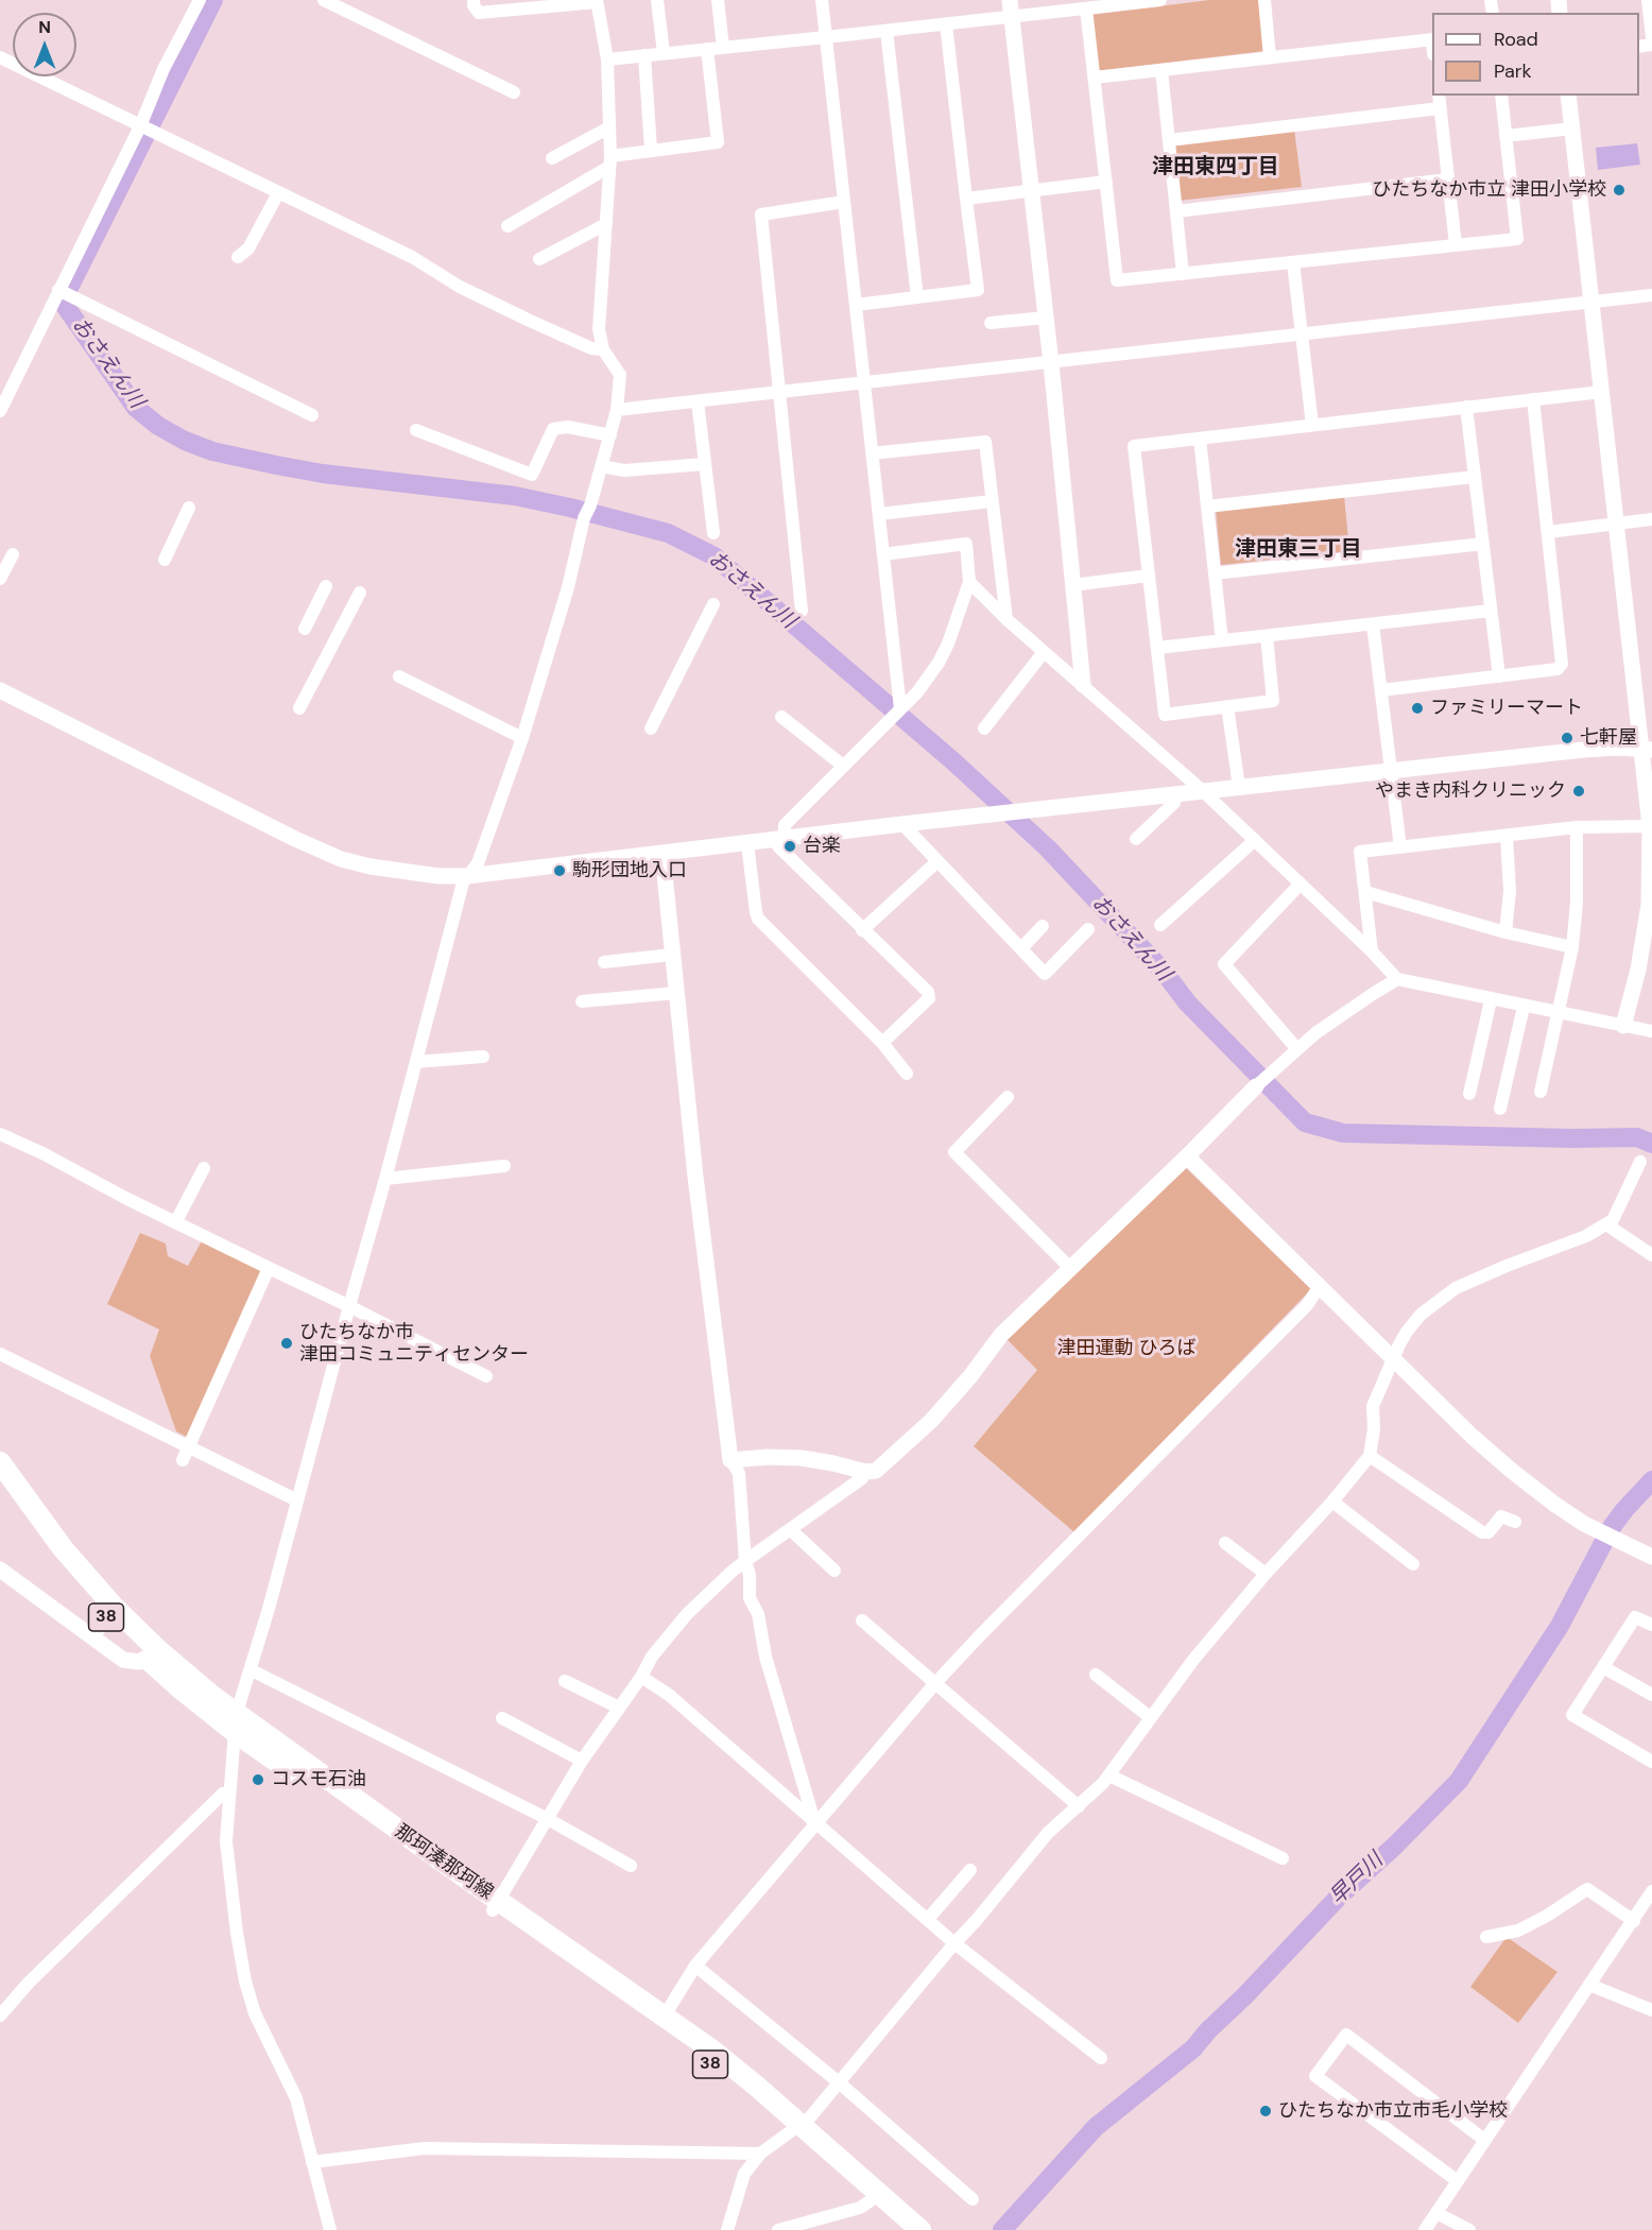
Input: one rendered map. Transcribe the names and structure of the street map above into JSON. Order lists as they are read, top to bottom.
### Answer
{
  "streets": {
    "main road": ["38", "那珂湊那珂線"]
  },
  "districts": ["津田東四丁目", "津田東三丁目"],
  "water": ["おさえん川", "早戸川"],
  "parks": ["津田運動 ひろば"],
  "places": [
    "ひたちなか市立 津田小学校",
    "ファミリーマート",
    "七軒屋",
    "やまき内科クリニック",
    "台楽",
    "駒形団地入口",
    "ひたちなか市 津田コミュニティセンター",
    "コスモ石油",
    "ひたちなか市立市毛小学校"
  ],
  "legend": ["Road", "Park"],
  "north": "top"
}
